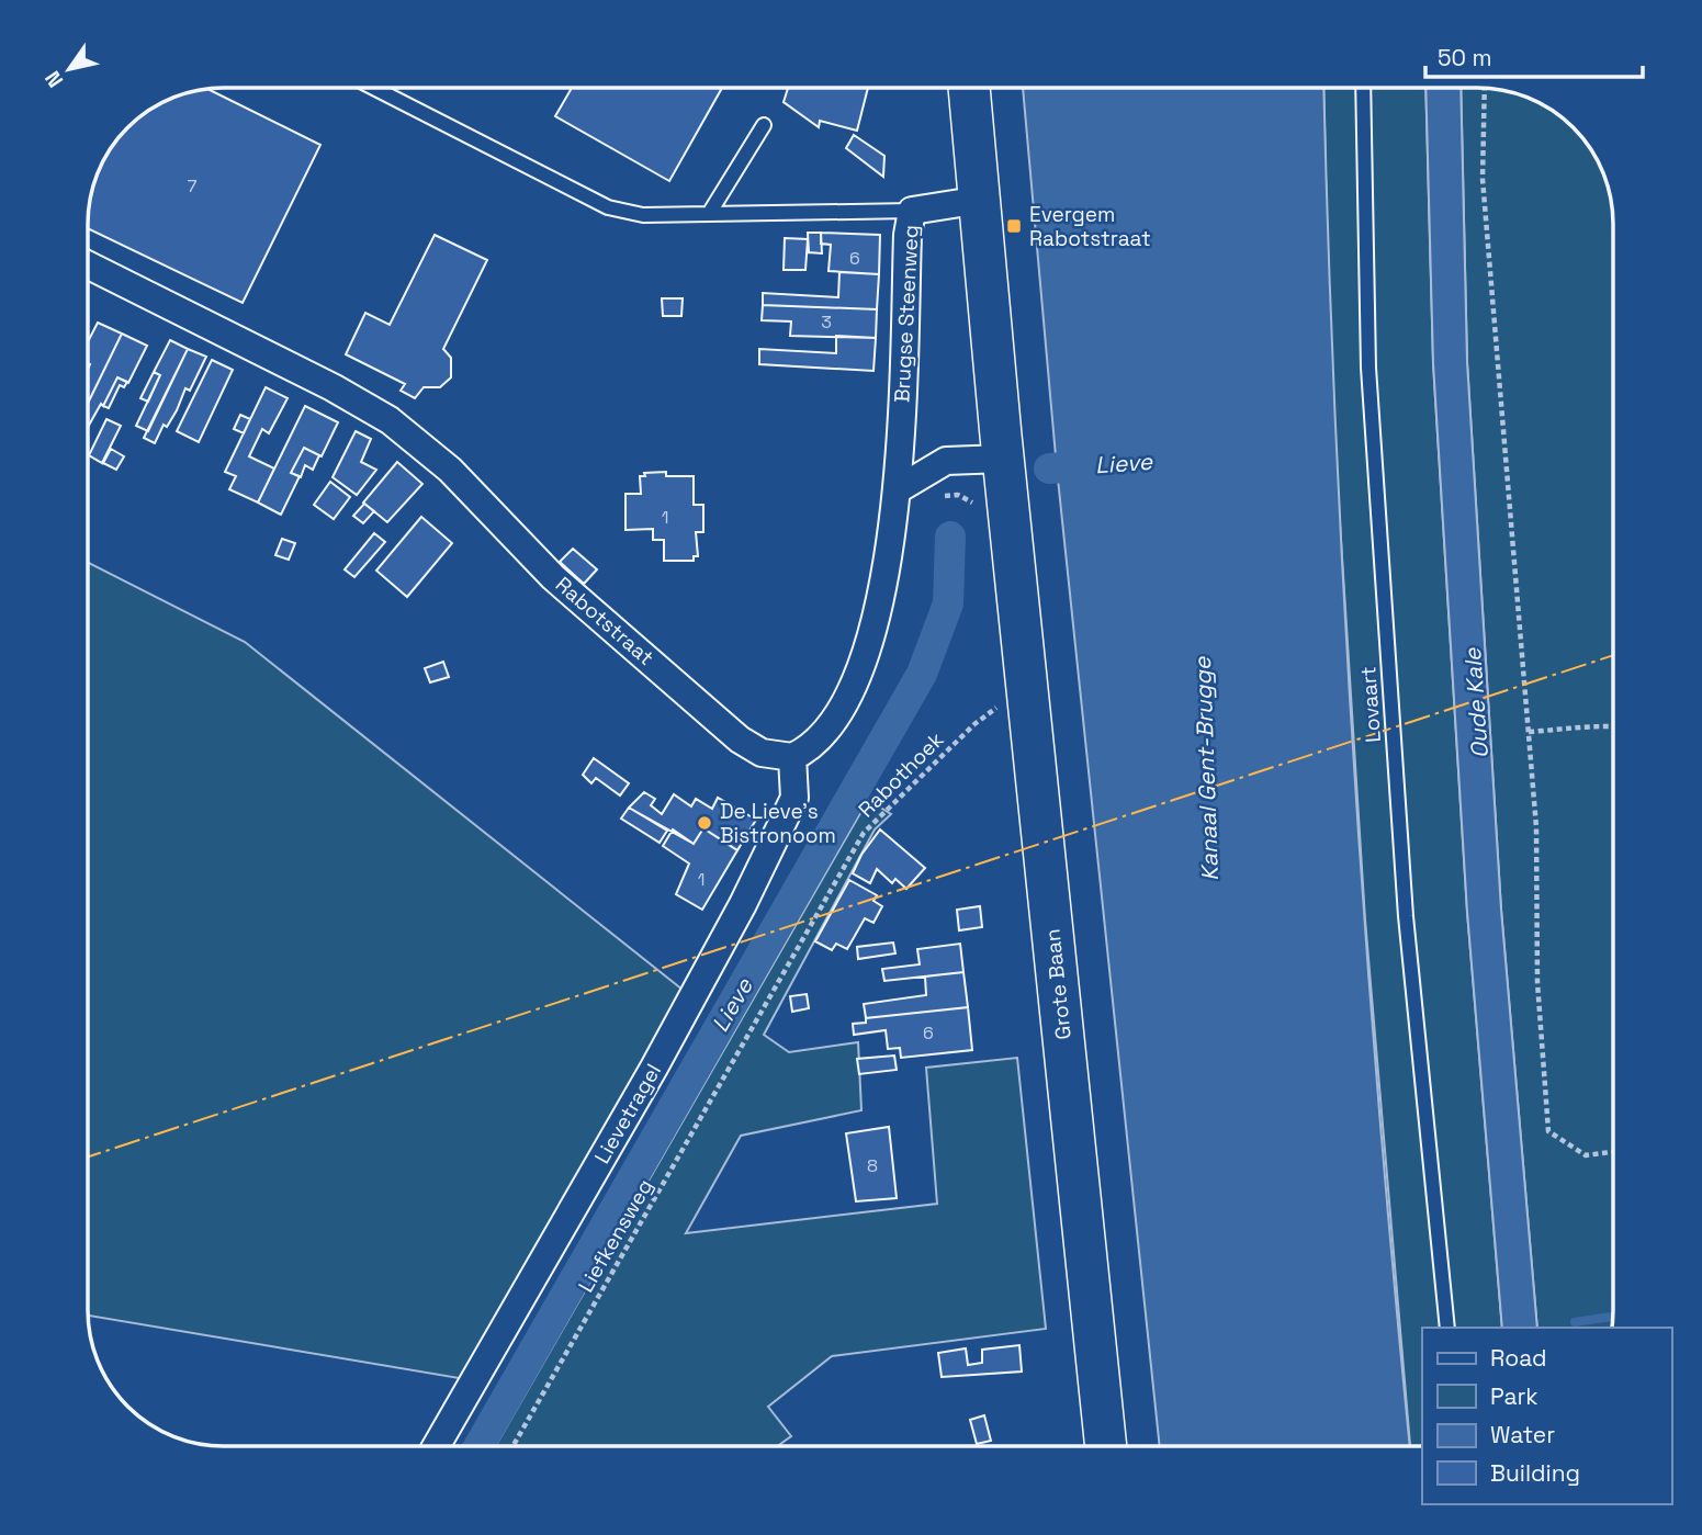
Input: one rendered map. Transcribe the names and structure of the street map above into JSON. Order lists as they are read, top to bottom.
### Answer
{
  "streets": {
    "main road": ["Grote Baan"],
    "street": ["Brugse Steenweg", "Rabotstraat", "Lievetragel"],
    "lane": ["Lovaart"],
    "path": ["Rabothoek", "Liefkensweg"]
  },
  "crossings": [
    ["Rabotstraat", "Lievetragel"],
    ["Rabothoek", "Grote Baan"],
    ["Rabothoek", "Liefkensweg"]
  ],
  "water": ["Lieve", "Oude Kale", "Kanaal Gent-Brugge"],
  "places": {
    "transit": ["Evergem Rabotstraat"],
    "other": ["De Lieve's Bistronoom"]
  },
  "house_numbers": [
    "7",
    "6",
    "3",
    "1",
    "1",
    "6",
    "8"
  ],
  "legend": [
    "Road",
    "Park",
    "Water",
    "Building"
  ],
  "scale_bar": "50 m",
  "north": "bottom left"
}
